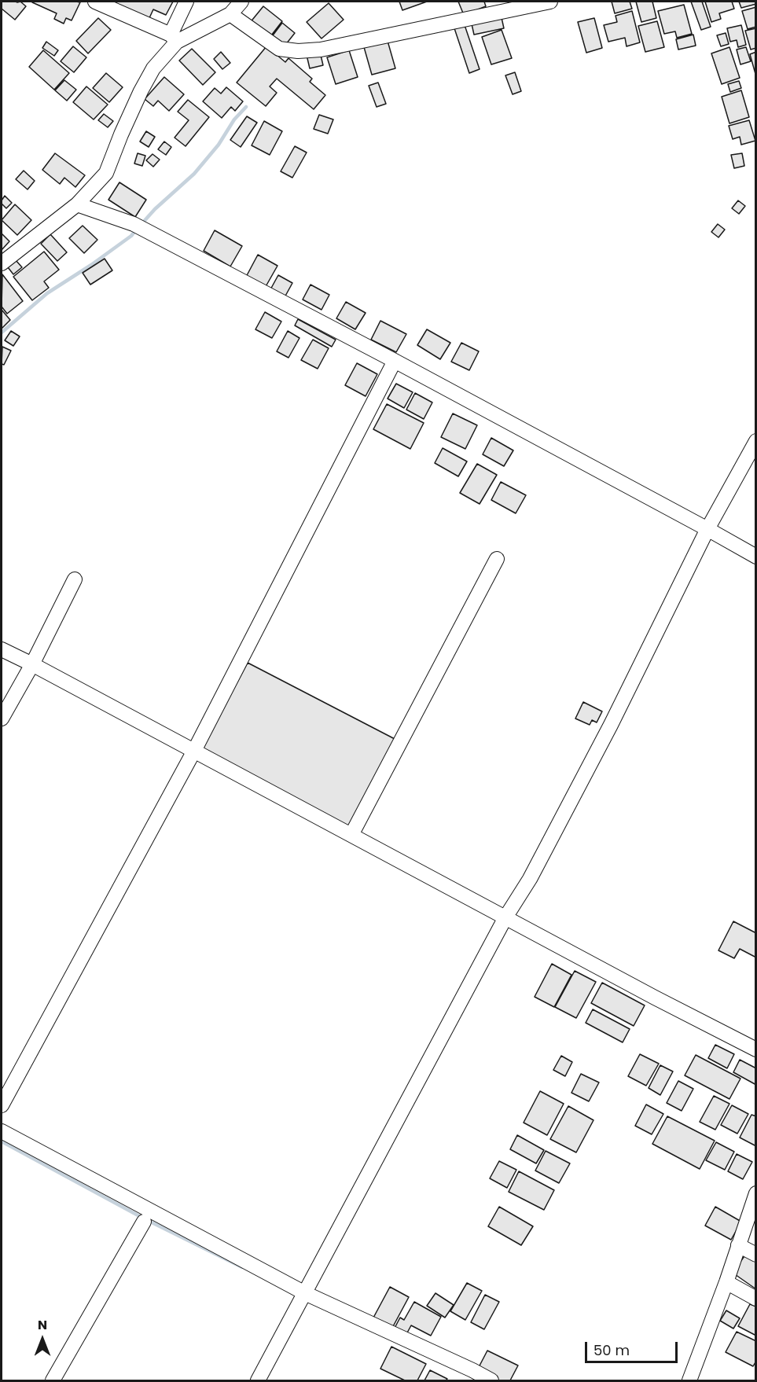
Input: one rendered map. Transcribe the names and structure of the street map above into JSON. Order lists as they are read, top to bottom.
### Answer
{
  "scale_bar": "50 m",
  "north": "top"
}
